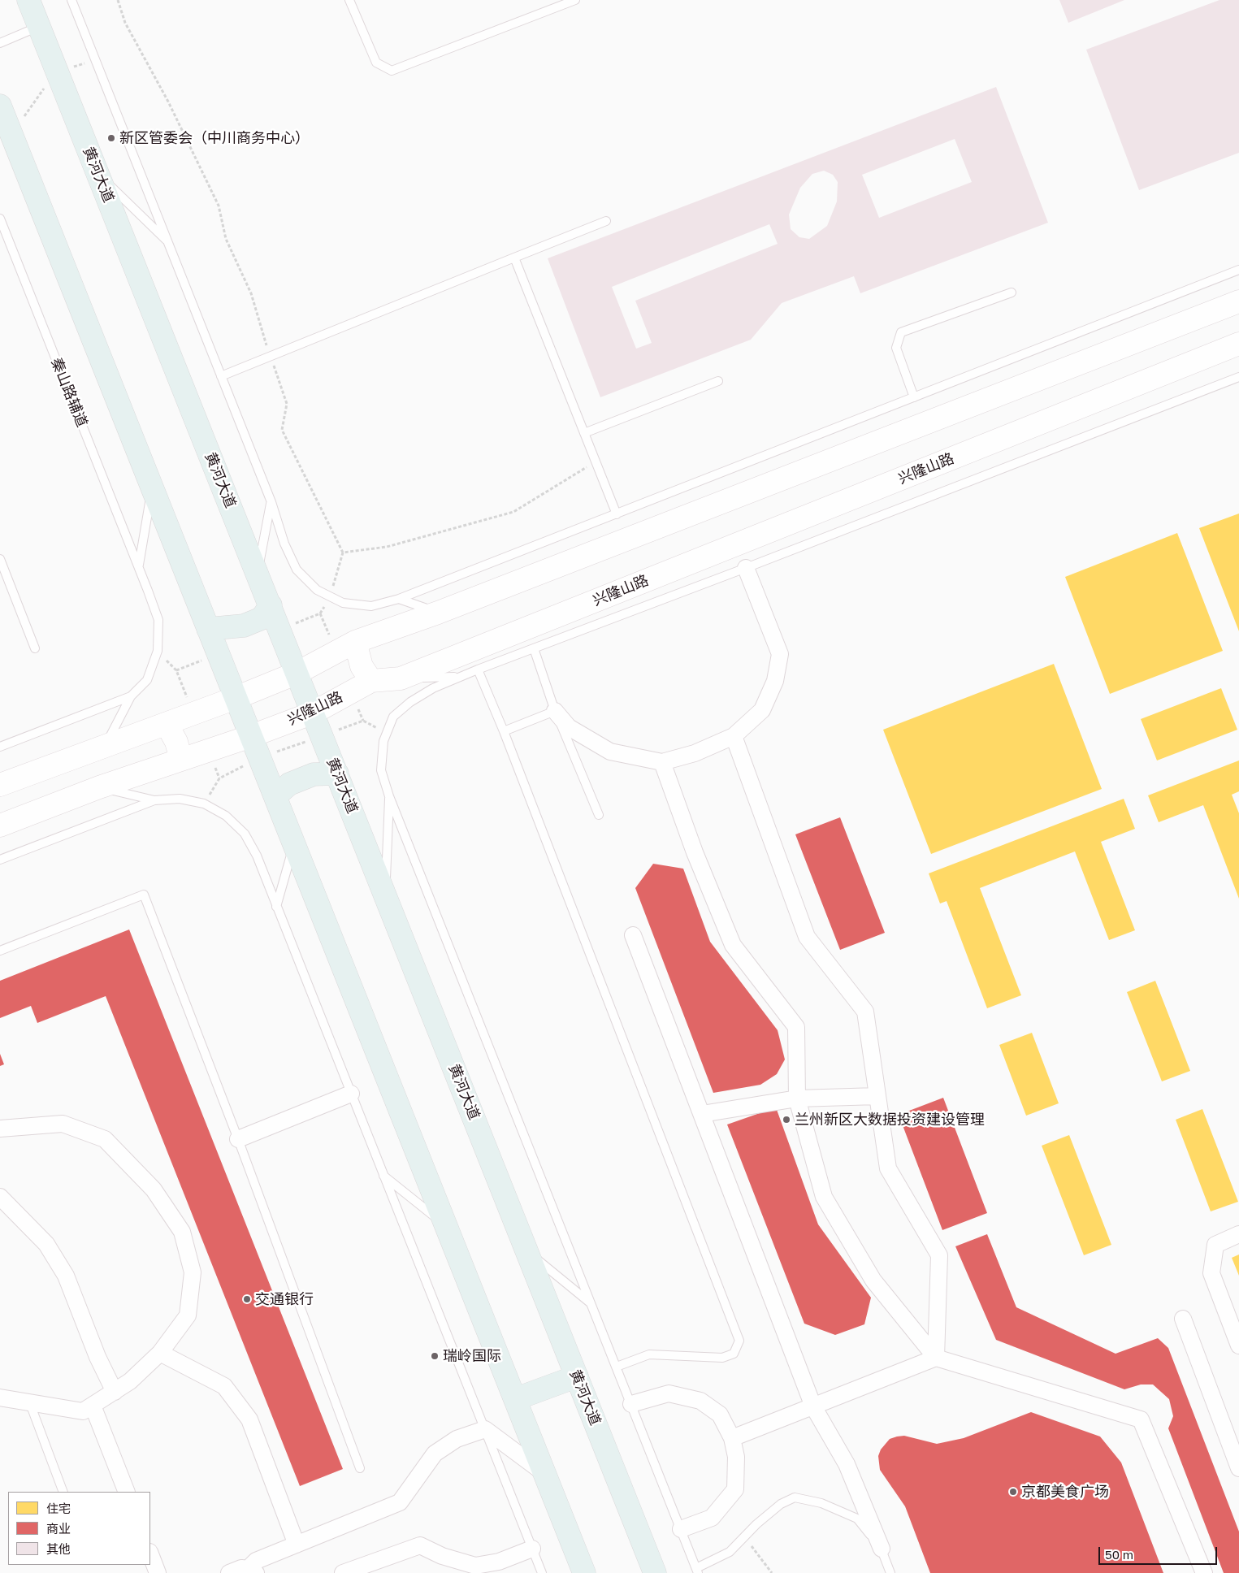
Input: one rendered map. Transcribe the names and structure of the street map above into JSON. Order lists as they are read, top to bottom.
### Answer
{
  "streets": {
    "main road": ["黄河大道"],
    "street": ["兴隆山路"],
    "lane": ["秦山路辅道"]
  },
  "crossings": [
    ["黄河大道", "兴隆山路"]
  ],
  "places": [
    "新区管委会（中川商务中心）",
    "兰州新区大数据投资建设管理",
    "交通银行",
    "瑞岭国际",
    "京都美食广场"
  ],
  "legend": ["住宅", "商业", "其他"],
  "scale_bar": "50 m"
}
